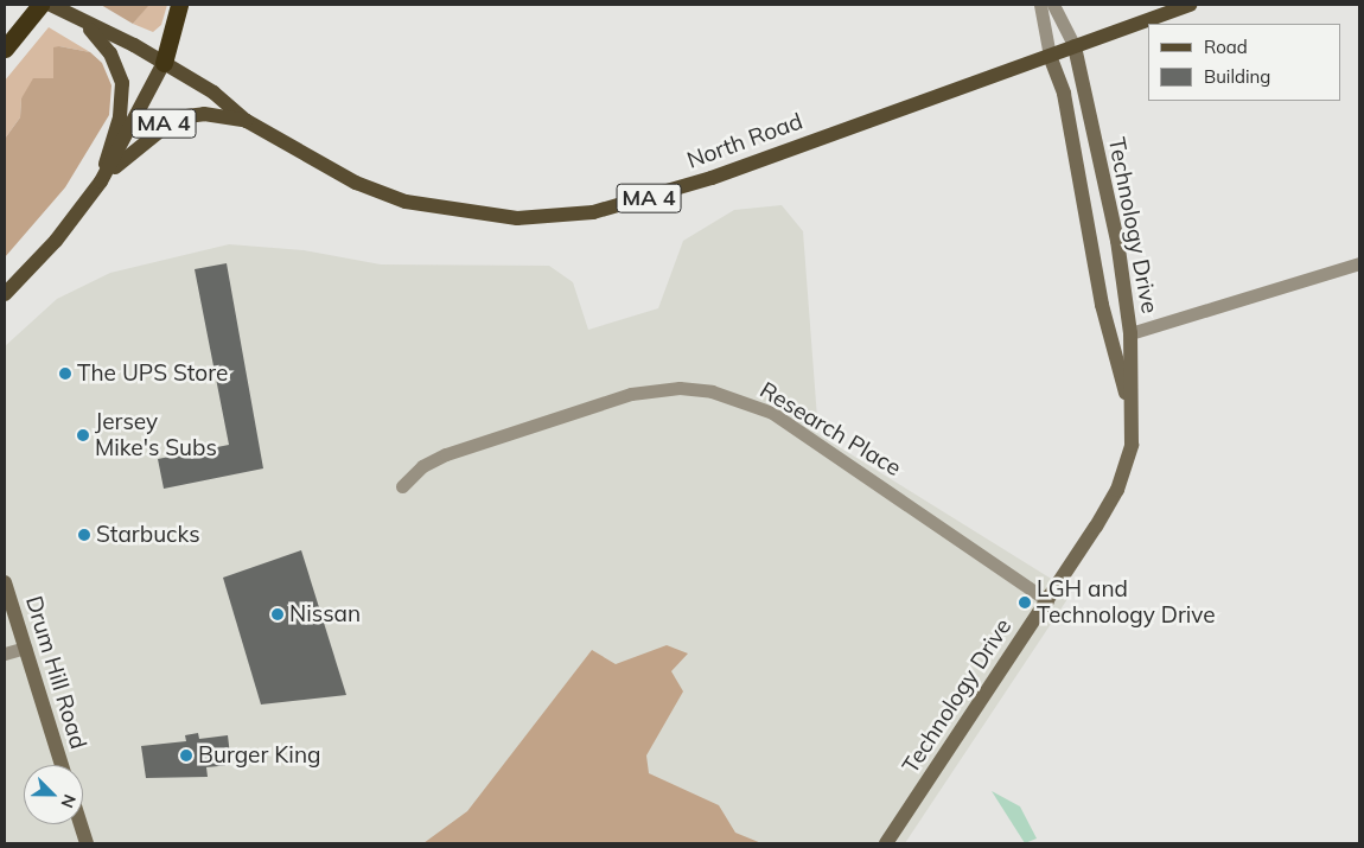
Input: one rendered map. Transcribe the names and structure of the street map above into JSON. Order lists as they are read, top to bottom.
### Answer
{
  "streets": {
    "main road": ["MA 4", "North Road"],
    "street": ["Technology Drive", "Research Place", "Drum Hill Road"]
  },
  "crossings": [
    ["MA 4", "North Road"],
    ["North Road", "Technology Drive"],
    ["Technology Drive", "Research Place"]
  ],
  "places": [
    "The UPS Store",
    "Jersey Mike's Subs",
    "Starbucks",
    "LGH and Technology Drive",
    "Nissan",
    "Burger King"
  ],
  "legend": ["Road", "Building"],
  "north": "bottom right"
}
